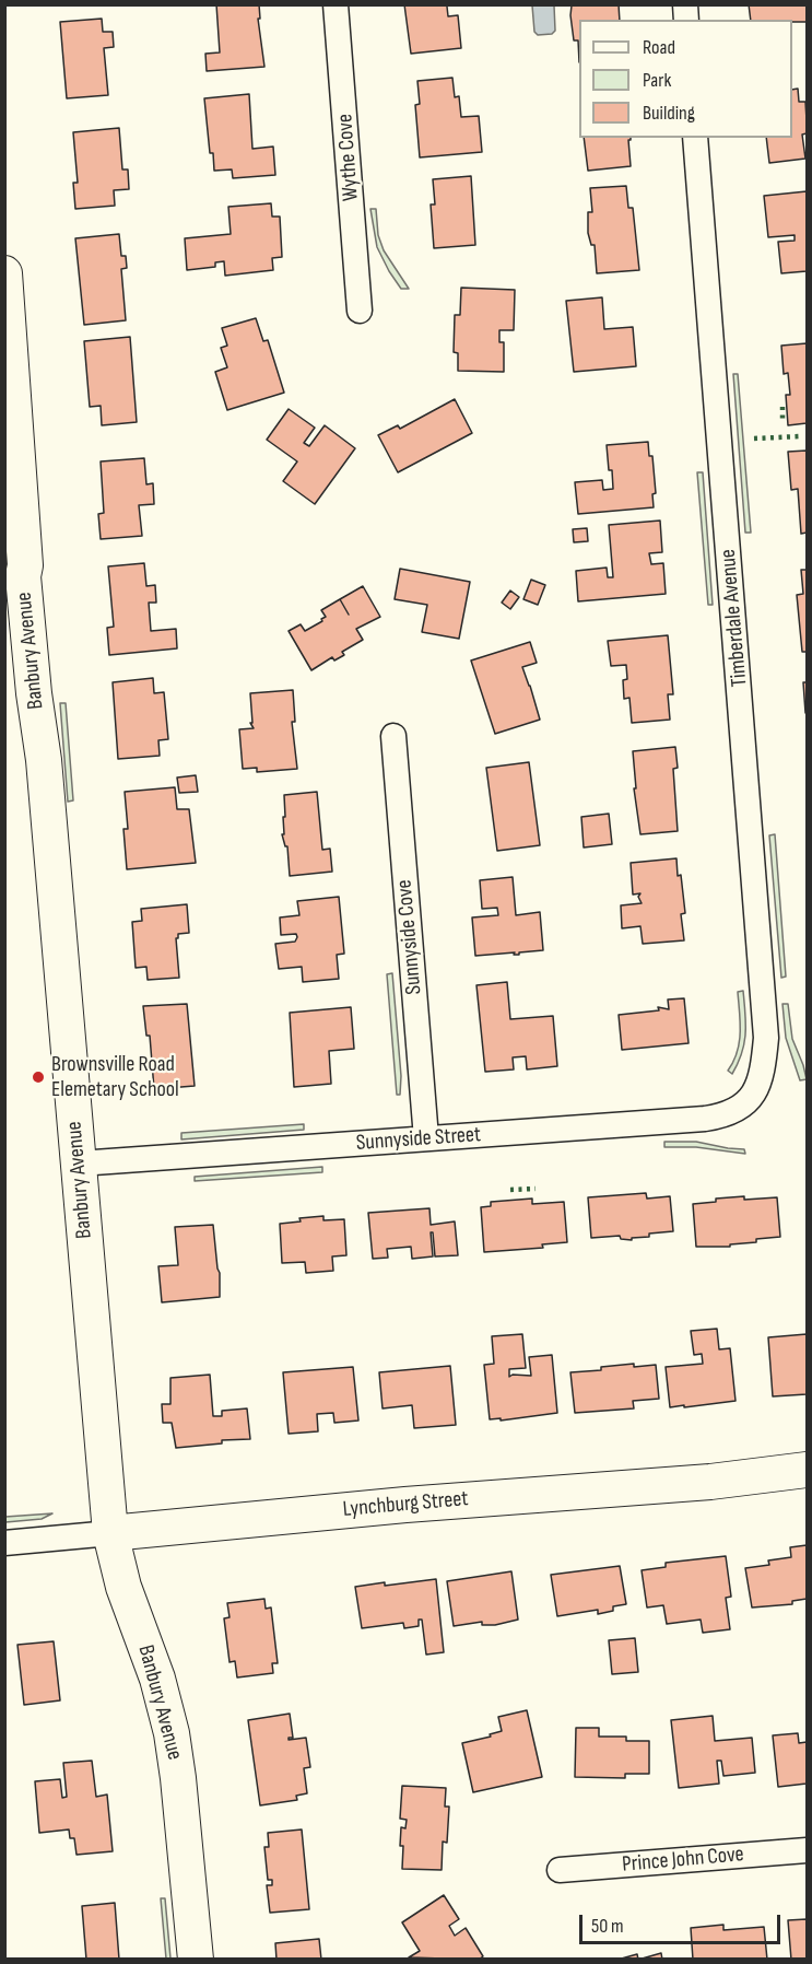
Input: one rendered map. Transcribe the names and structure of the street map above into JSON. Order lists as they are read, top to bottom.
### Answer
{
  "streets": {
    "street": [
      "Wythe Cove",
      "Timberdale Avenue",
      "Banbury Avenue",
      "Sunnyside Cove",
      "Sunnyside Street",
      "Lynchburg Street",
      "Prince John Cove"
    ]
  },
  "crossings": [
    ["Timberdale Avenue", "Sunnyside Street"],
    ["Banbury Avenue", "Sunnyside Street"],
    ["Banbury Avenue", "Lynchburg Street"],
    ["Sunnyside Cove", "Sunnyside Street"]
  ],
  "places": ["Brownsville Road Elemetary School"],
  "legend": ["Road", "Park", "Building"],
  "scale_bar": "50 m"
}
